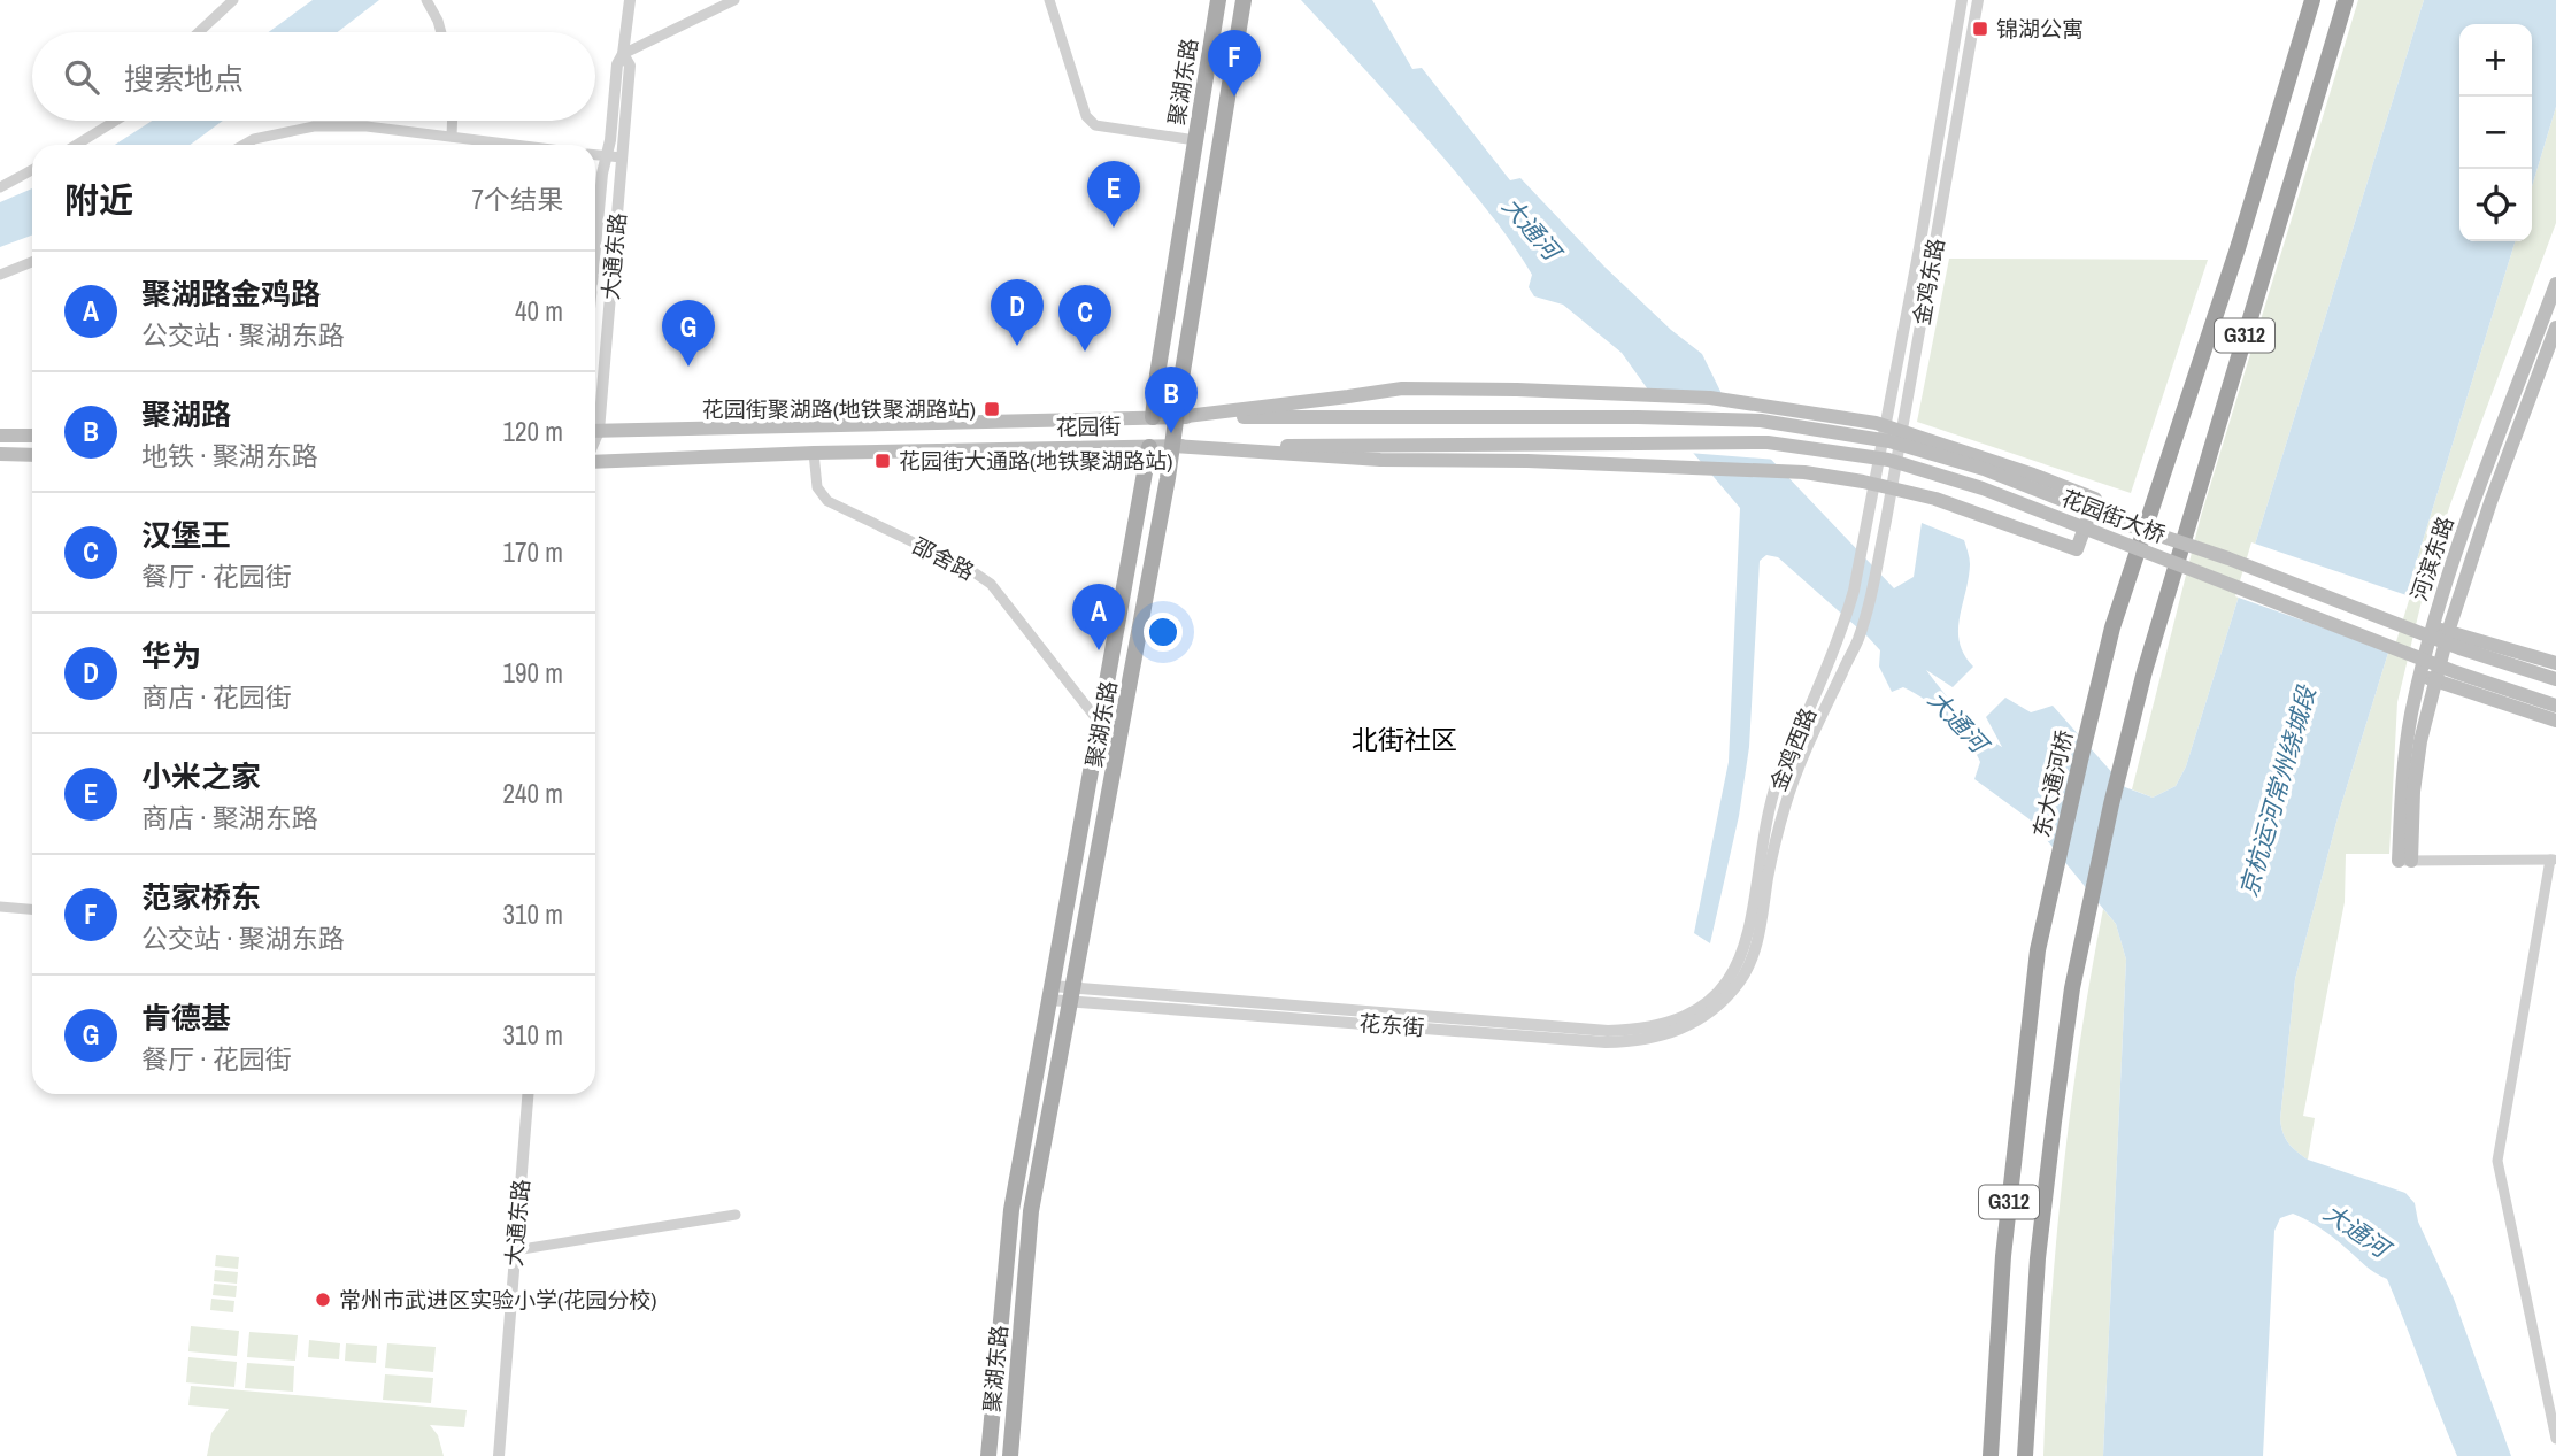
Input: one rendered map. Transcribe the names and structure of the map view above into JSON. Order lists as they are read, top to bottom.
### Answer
{
  "streets": {
    "highway": ["G312", "东大通河桥"],
    "main road": [
      "聚湖东路",
      "花园街",
      "花园街大桥",
      "河滨东路"
    ],
    "street": [
      "大通东路",
      "金鸡东路",
      "邵舍路",
      "金鸡西路",
      "花东街"
    ]
  },
  "crossings": [
    ["聚湖东路", "花园街"],
    ["聚湖东路", "邵舍路"],
    ["聚湖东路", "花东街"],
    ["金鸡东路", "金鸡西路"],
    ["花园街", "花园街大桥"],
    ["花园街", "邵舍路"],
    ["金鸡西路", "花东街"]
  ],
  "districts": ["北街社区"],
  "water": ["大通河", "京杭运河常州绕城段"],
  "places": {
    "transit": ["锦湖公寓", "花园街聚湖路(地铁聚湖路站)", "花园街大通路(地铁聚湖路站)"],
    "other": ["常州市武进区实验小学(花园分校)"]
  },
  "page": {
    "map_buttons": ["+", "−"],
    "pins": [
      "F",
      "E",
      "D",
      "C",
      "G",
      "B",
      "A"
    ],
    "search": "搜索地点",
    "heading": ["附近", "7个结果"],
    "list": [
      {
        "mark": "A",
        "name": "聚湖路金鸡路",
        "note": "公交站 · 聚湖东路",
        "value": "40 m"
      },
      {
        "mark": "B",
        "name": "聚湖路",
        "note": "地铁 · 聚湖东路",
        "value": "120 m"
      },
      {
        "mark": "C",
        "name": "汉堡王",
        "note": "餐厅 · 花园街",
        "value": "170 m"
      },
      {
        "mark": "D",
        "name": "华为",
        "note": "商店 · 花园街",
        "value": "190 m"
      },
      {
        "mark": "E",
        "name": "小米之家",
        "note": "商店 · 聚湖东路",
        "value": "240 m"
      },
      {
        "mark": "F",
        "name": "范家桥东",
        "note": "公交站 · 聚湖东路",
        "value": "310 m"
      },
      {
        "mark": "G",
        "name": "肯德基",
        "note": "餐厅 · 花园街",
        "value": "310 m"
      }
    ]
  }
}
